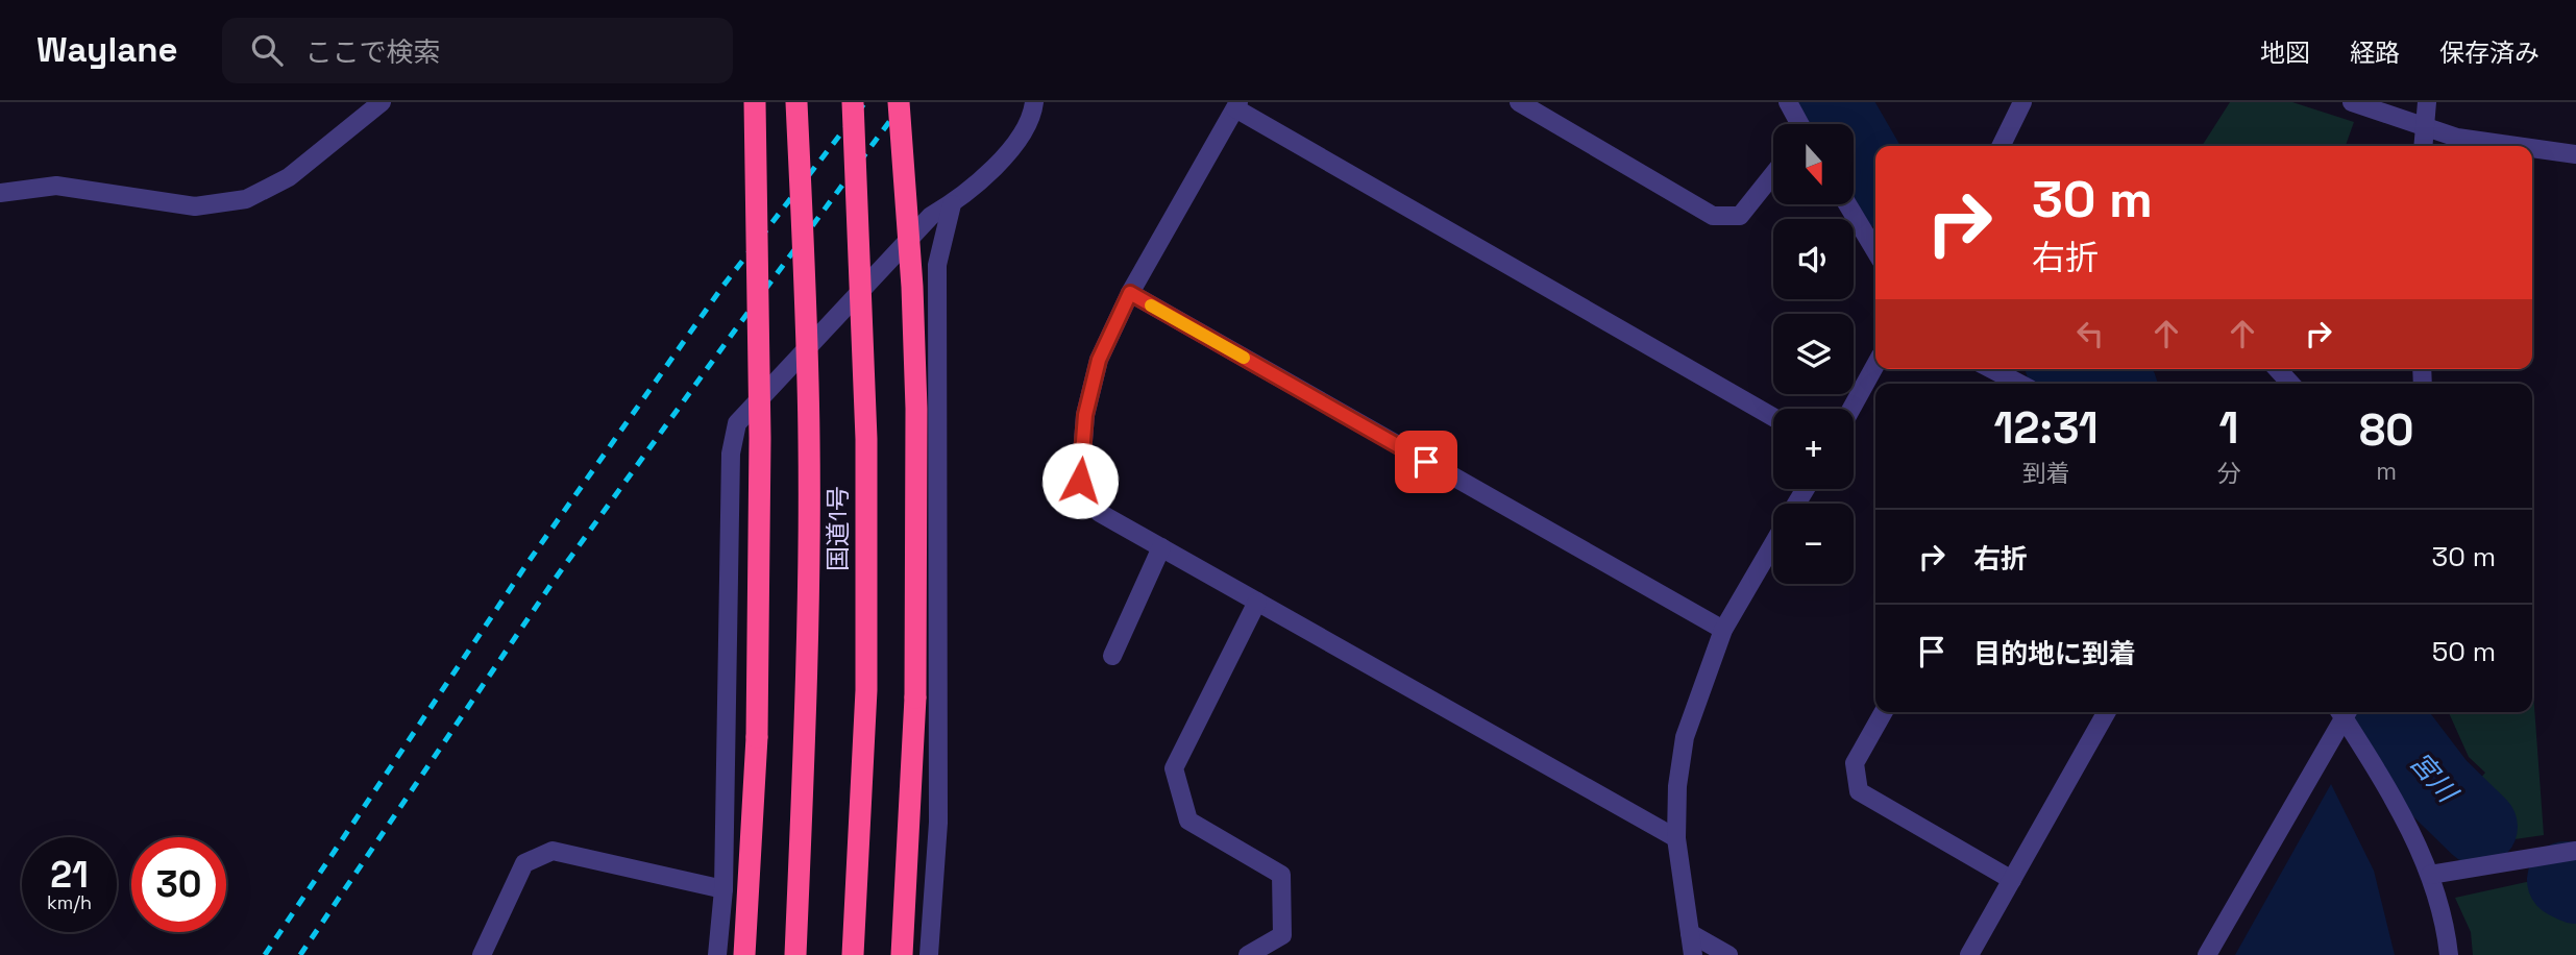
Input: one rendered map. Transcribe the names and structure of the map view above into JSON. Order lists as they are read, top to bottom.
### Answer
{
  "streets": {
    "highway": ["国道1号"]
  },
  "water": ["宮川"],
  "north": "bottom",
  "page": {
    "header": "Waylane",
    "search": "ここで検索",
    "nav": ["地図", "経路", "保存済み"],
    "map_buttons": ["+", "−"],
    "turn": ["30 m", "右折"],
    "eta": [
      "12:31",
      "到着",
      "1",
      "分",
      "80",
      "m"
    ],
    "list": [
      {
        "name": "右折",
        "value": "30 m"
      },
      {
        "name": "目的地に到着",
        "value": "50 m"
      }
    ],
    "speed": "21 km/h",
    "limit": "30"
  }
}
